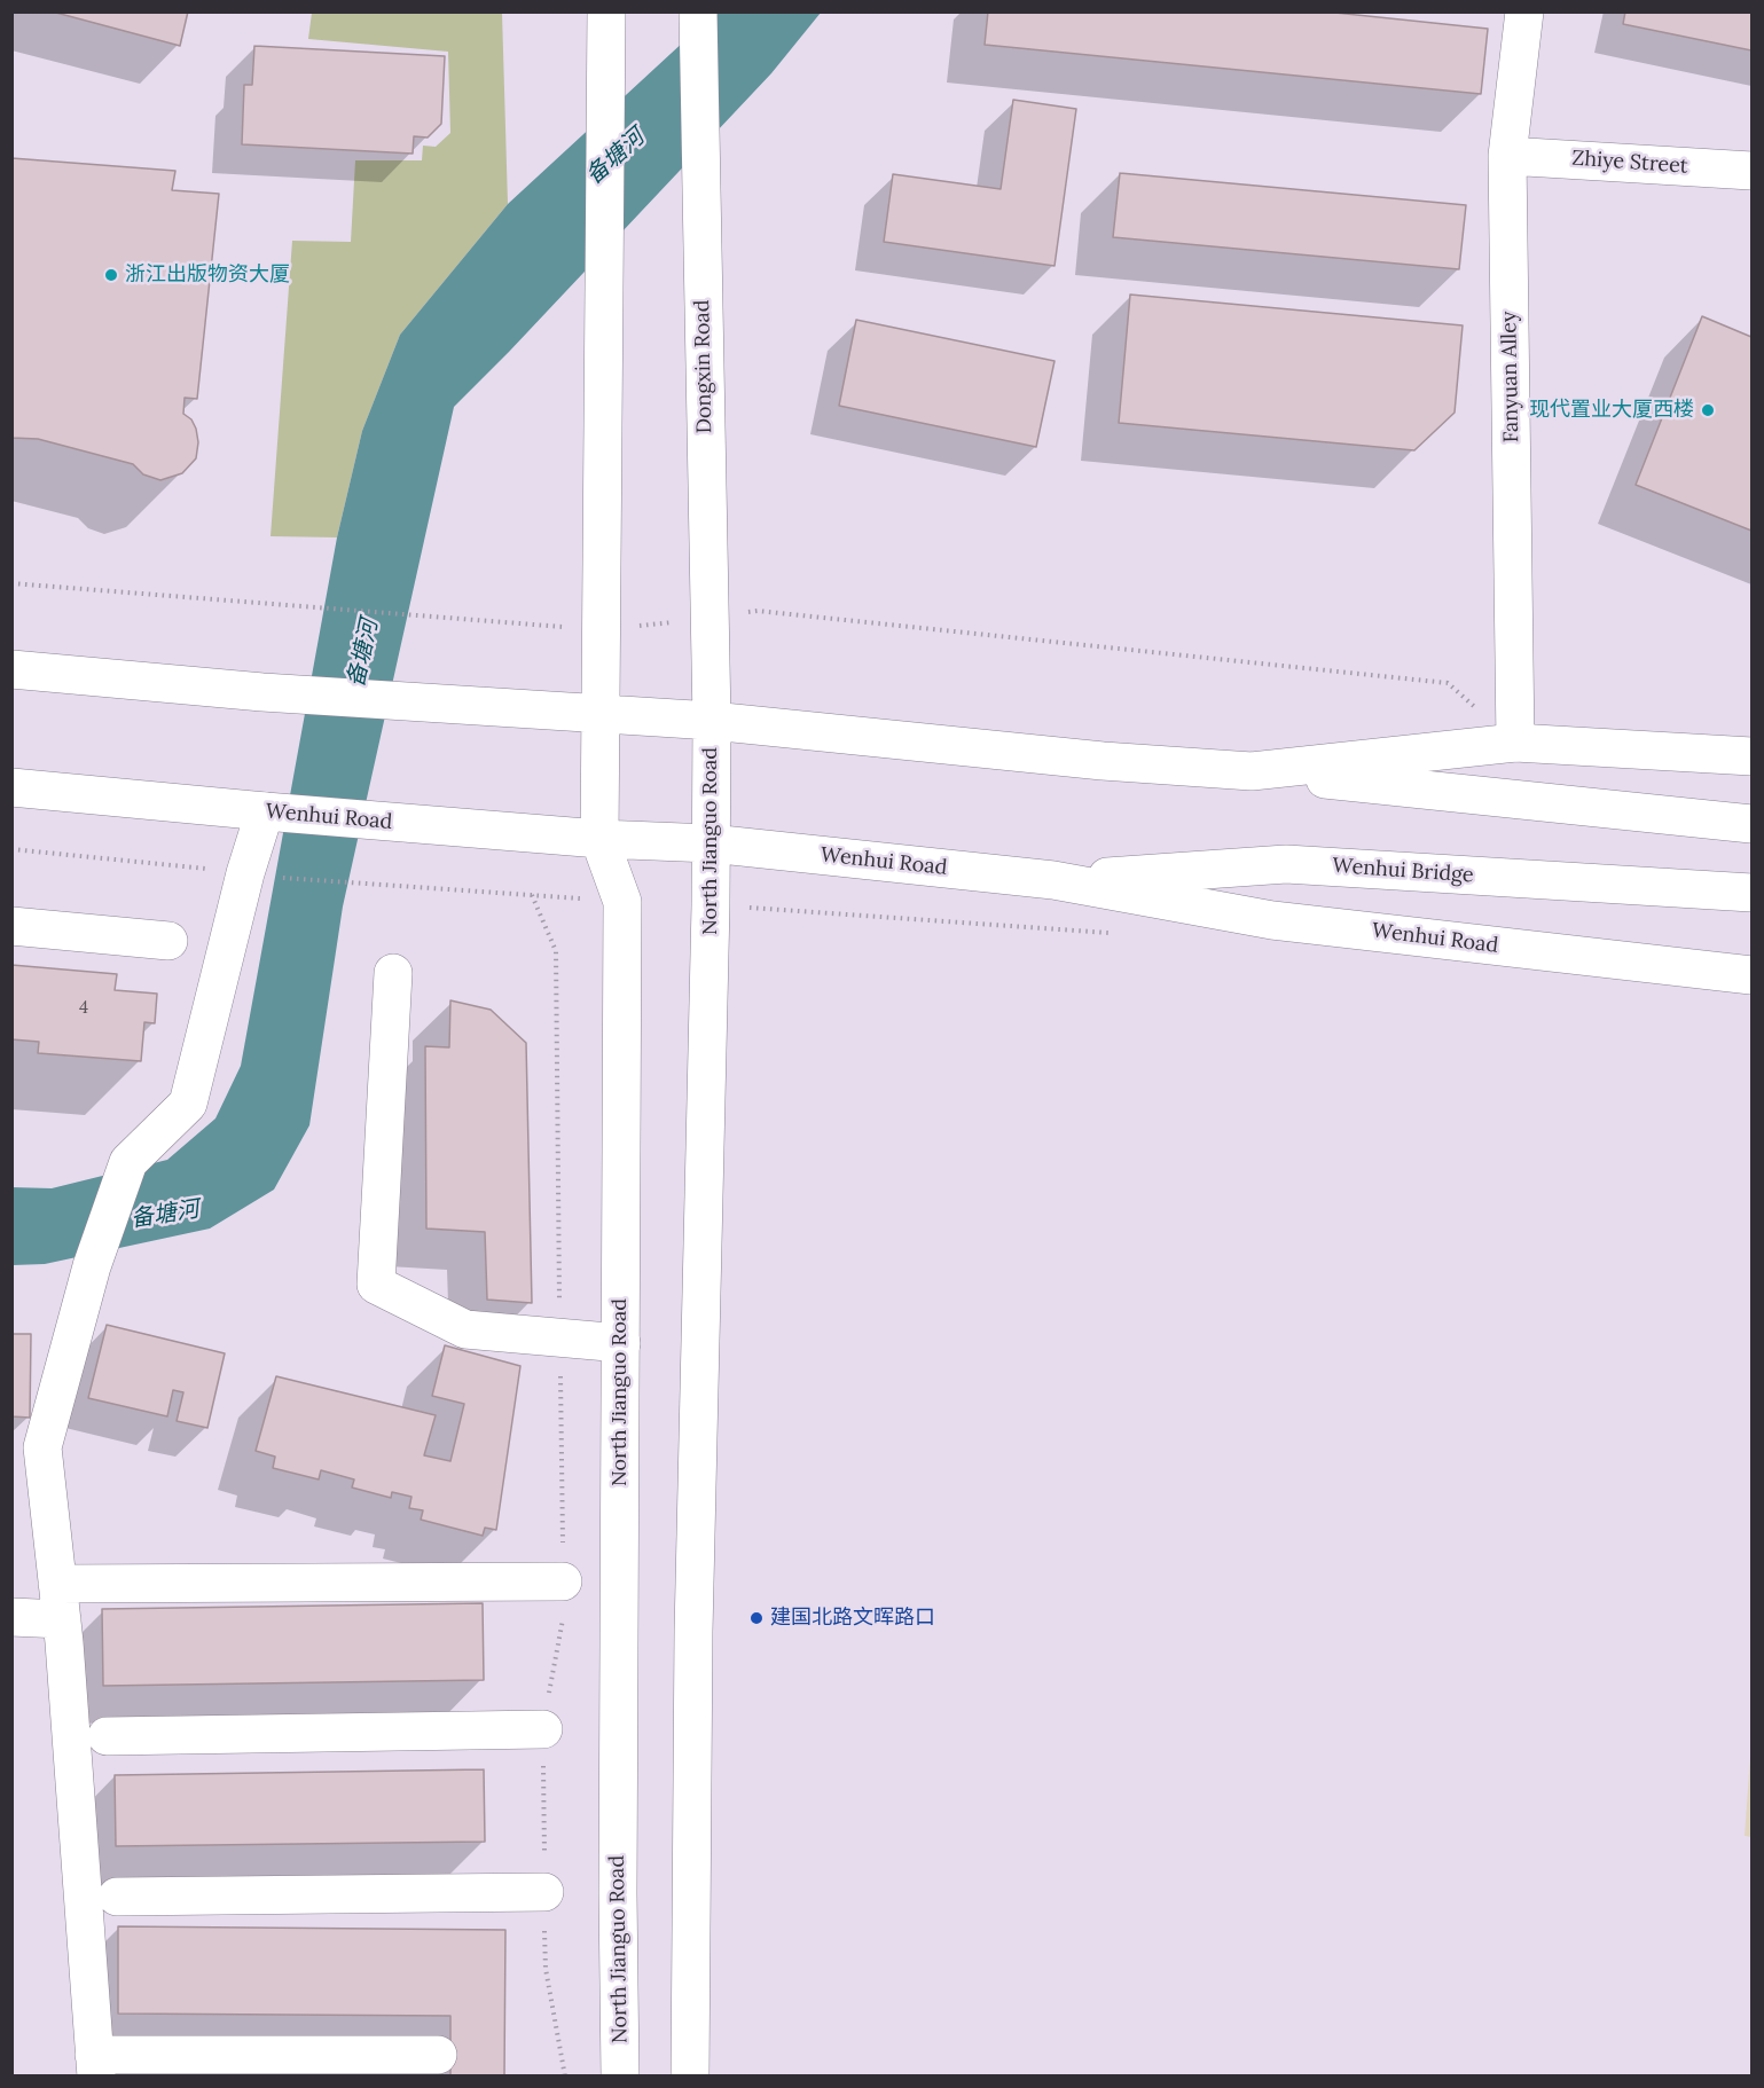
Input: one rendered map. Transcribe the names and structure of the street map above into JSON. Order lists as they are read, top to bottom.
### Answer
{
  "streets": {
    "main road": [
      "Zhiye Street",
      "Dongxin Road",
      "Fanyuan Alley",
      "Wenhui Road",
      "North Jianguo Road",
      "Wenhui Bridge"
    ]
  },
  "crossings": [
    ["Zhiye Street", "Fanyuan Alley"],
    ["Dongxin Road", "North Jianguo Road"],
    ["Wenhui Road", "North Jianguo Road"],
    ["Wenhui Road", "Wenhui Bridge"]
  ],
  "water": ["备塘河"],
  "places": ["浙江出版物资大厦", "现代置业大厦西楼", "建国北路文晖路口"],
  "house_numbers": ["4"]
}
